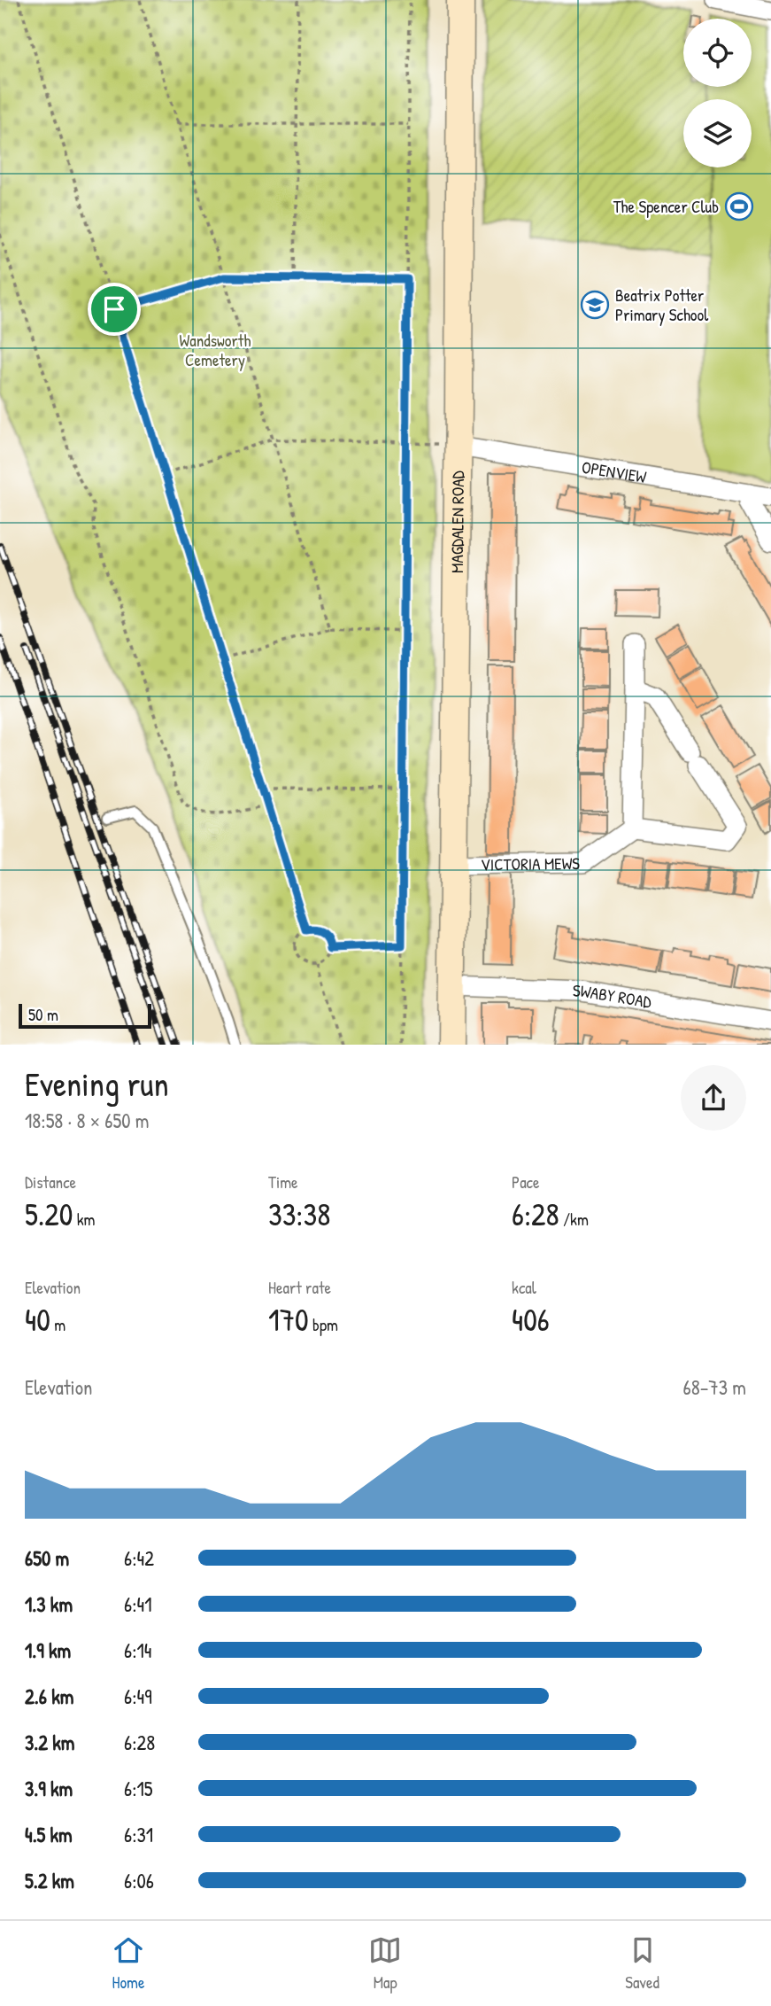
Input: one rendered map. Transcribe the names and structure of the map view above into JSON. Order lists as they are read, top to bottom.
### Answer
{
  "streets": {
    "street": [
      "OPENVIEW",
      "MAGDALEN ROAD",
      "VICTORIA MEWS",
      "SWABY ROAD"
    ]
  },
  "crossings": [
    ["OPENVIEW", "MAGDALEN ROAD"],
    ["MAGDALEN ROAD", "VICTORIA MEWS"],
    ["MAGDALEN ROAD", "SWABY ROAD"]
  ],
  "parks": ["Wandsworth Cemetery"],
  "places": {
    "sports": ["The Spencer Club"],
    "school or university": ["Beatrix Potter Primary School"]
  },
  "scale_bar": "50 m",
  "page": {
    "scale": "50 m",
    "heading": ["Evening run", "18:58 · 8 × 650 m"],
    "stats": [
      ["Distance", "5.20 km"],
      ["Time", "33:38"],
      ["Pace", "6:28 /km"],
      ["Elevation", "40 m"],
      ["Heart rate", "170 bpm"],
      ["kcal", "406"]
    ],
    "chart": ["Elevation", "68–73 m"],
    "list": [
      {
        "name": "650 m",
        "note": "6:42"
      },
      {
        "name": "1.3 km",
        "note": "6:41"
      },
      {
        "name": "1.9 km",
        "note": "6:14"
      },
      {
        "name": "2.6 km",
        "note": "6:49"
      },
      {
        "name": "3.2 km",
        "note": "6:28"
      },
      {
        "name": "3.9 km",
        "note": "6:15"
      },
      {
        "name": "4.5 km",
        "note": "6:31"
      },
      {
        "name": "5.2 km",
        "note": "6:06"
      }
    ],
    "tabs": ["Home", "Map", "Saved"]
  }
}
